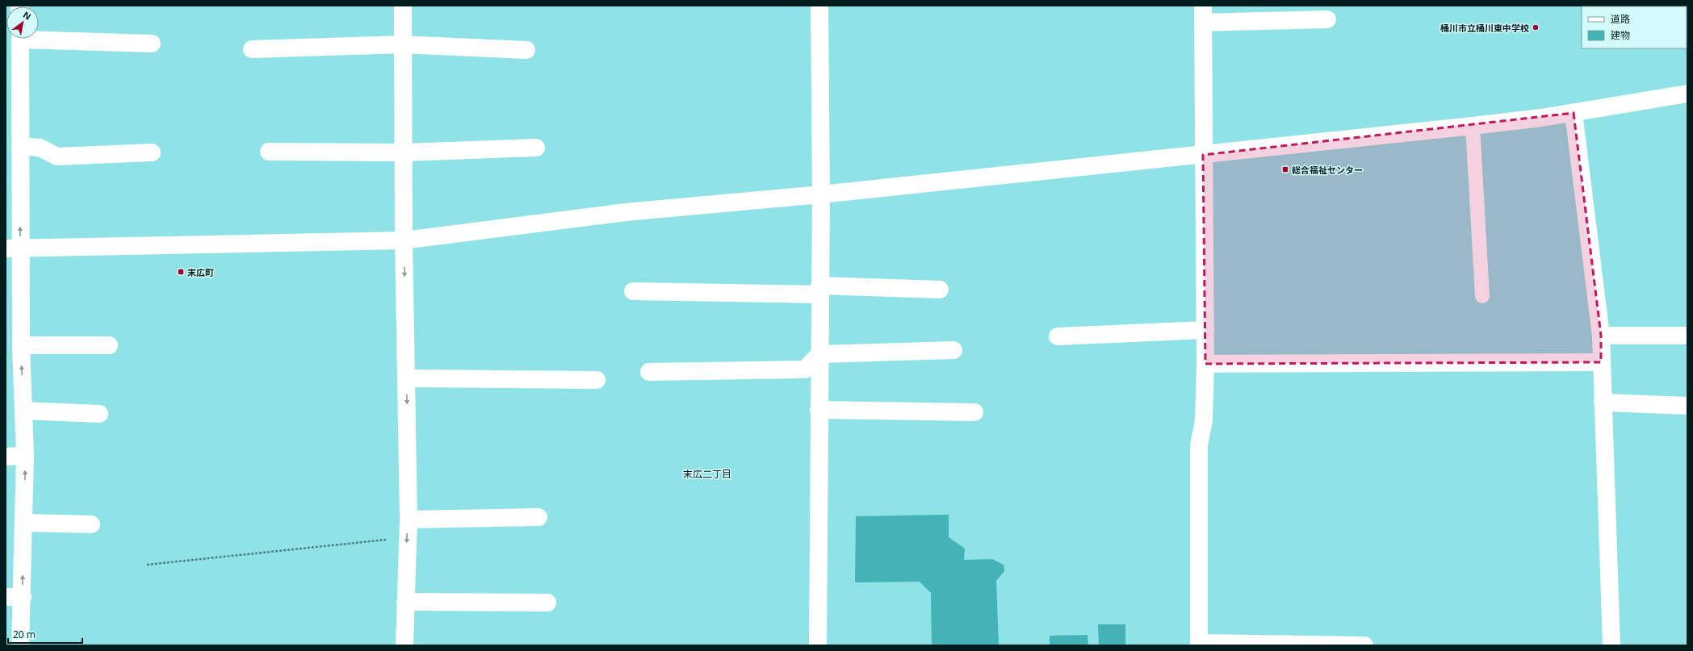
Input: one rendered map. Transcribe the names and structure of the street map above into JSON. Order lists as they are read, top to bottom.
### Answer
{
  "districts": ["末広二丁目"],
  "places": {
    "other": ["桶川市立桶川東中学校"],
    "transit": ["総合福祉センター", "末広町"]
  },
  "legend": ["道路", "建物"],
  "scale_bar": "20 m",
  "north": "top right"
}
